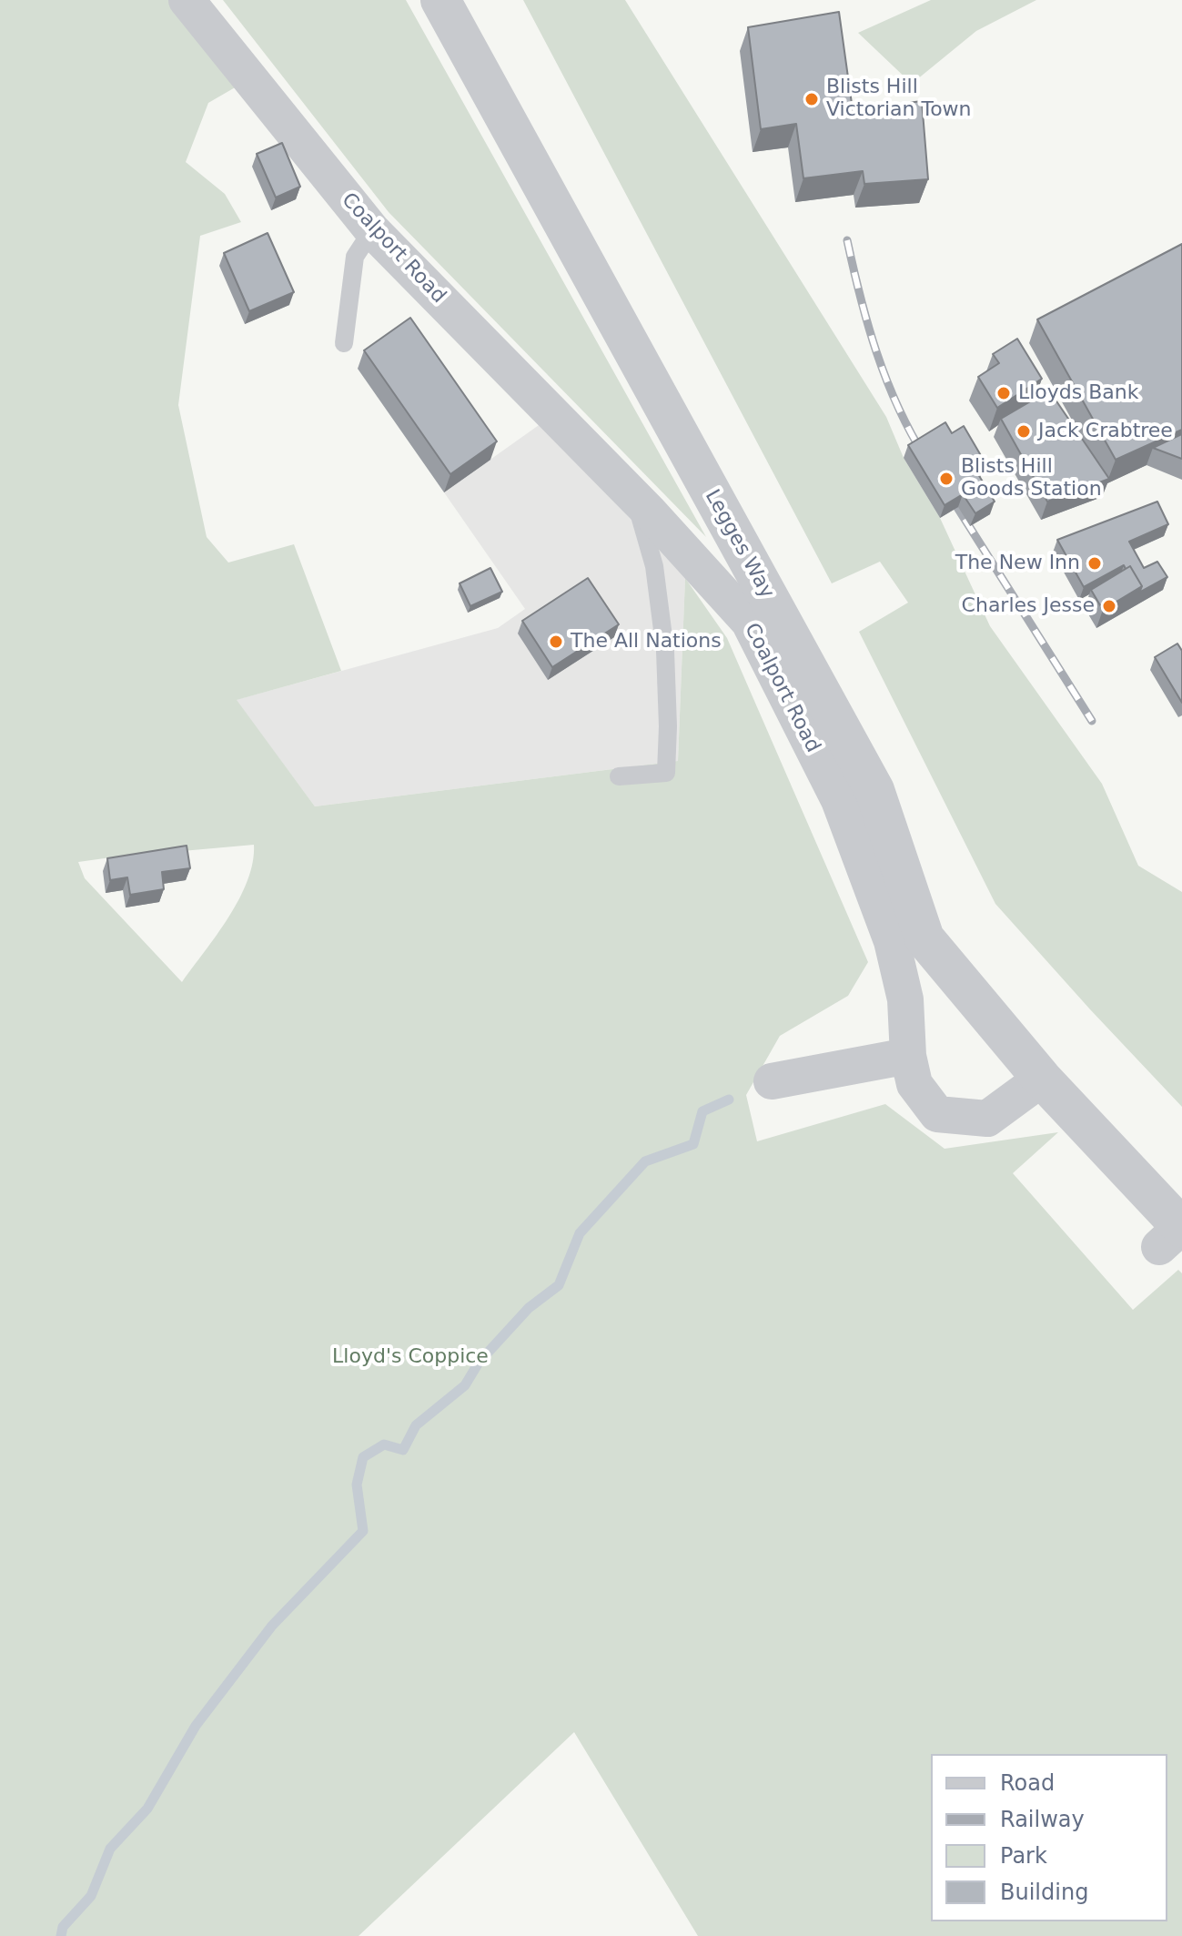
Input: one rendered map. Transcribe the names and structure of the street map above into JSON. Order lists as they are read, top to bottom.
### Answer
{
  "streets": {
    "street": ["Coalport Road", "Legges Way"]
  },
  "crossings": [
    ["Coalport Road", "Legges Way"]
  ],
  "parks": ["Lloyd's Coppice"],
  "places": [
    "Blists Hill Victorian Town",
    "Lloyds Bank",
    "Jack Crabtree",
    "Blists Hill Goods Station",
    "The New Inn",
    "Charles Jesse",
    "The All Nations"
  ],
  "legend": [
    "Road",
    "Railway",
    "Park",
    "Building"
  ]
}
